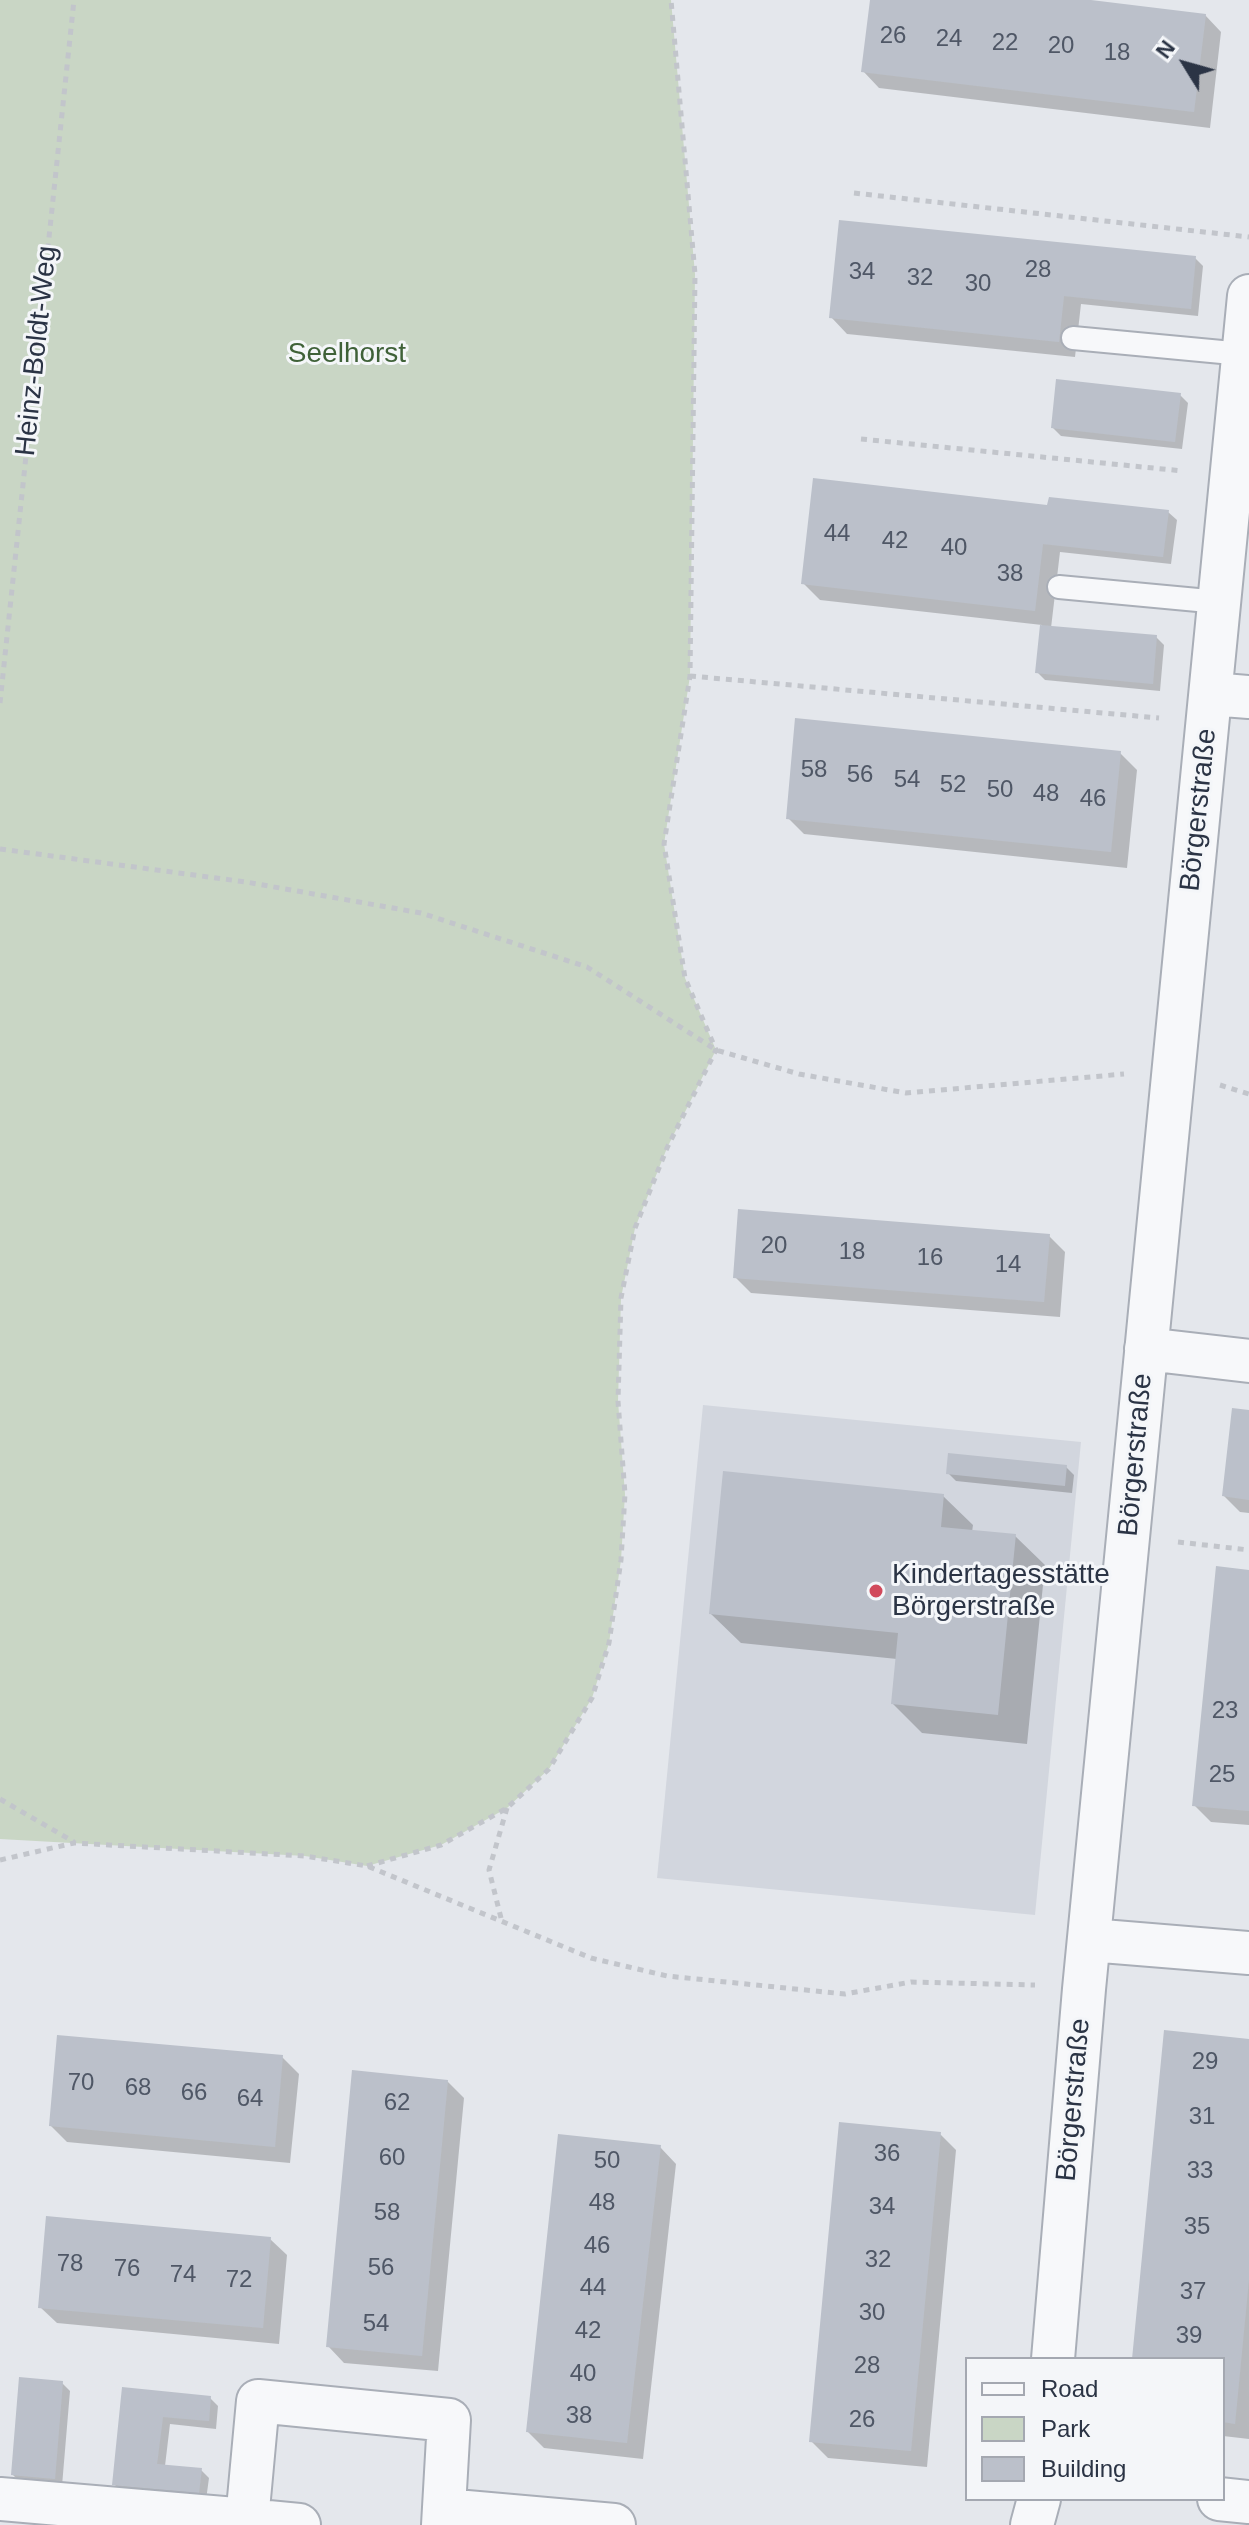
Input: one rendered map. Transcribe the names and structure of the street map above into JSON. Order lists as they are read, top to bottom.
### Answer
{
  "streets": {
    "street": ["Börgerstraße"],
    "path": ["Heinz-Boldt-Weg"]
  },
  "parks": ["Seelhorst"],
  "places": ["Kindertagesstätte Börgerstraße"],
  "house_numbers": [
    "26",
    "24",
    "22",
    "20",
    "18",
    "28",
    "34",
    "32",
    "30",
    "44",
    "42",
    "40",
    "38",
    "58",
    "56",
    "54",
    "52",
    "50",
    "48",
    "46",
    "20",
    "18",
    "16",
    "14",
    "23",
    "25",
    "29",
    "70",
    "68",
    "66",
    "64",
    "62",
    "31",
    "36",
    "60",
    "50",
    "33",
    "48",
    "34",
    "58",
    "35",
    "46",
    "32",
    "78",
    "56",
    "76",
    "74",
    "72",
    "44",
    "37",
    "30",
    "54",
    "42",
    "39",
    "28",
    "40",
    "38",
    "26"
  ],
  "legend": ["Road", "Park", "Building"],
  "north": "top left"
}
